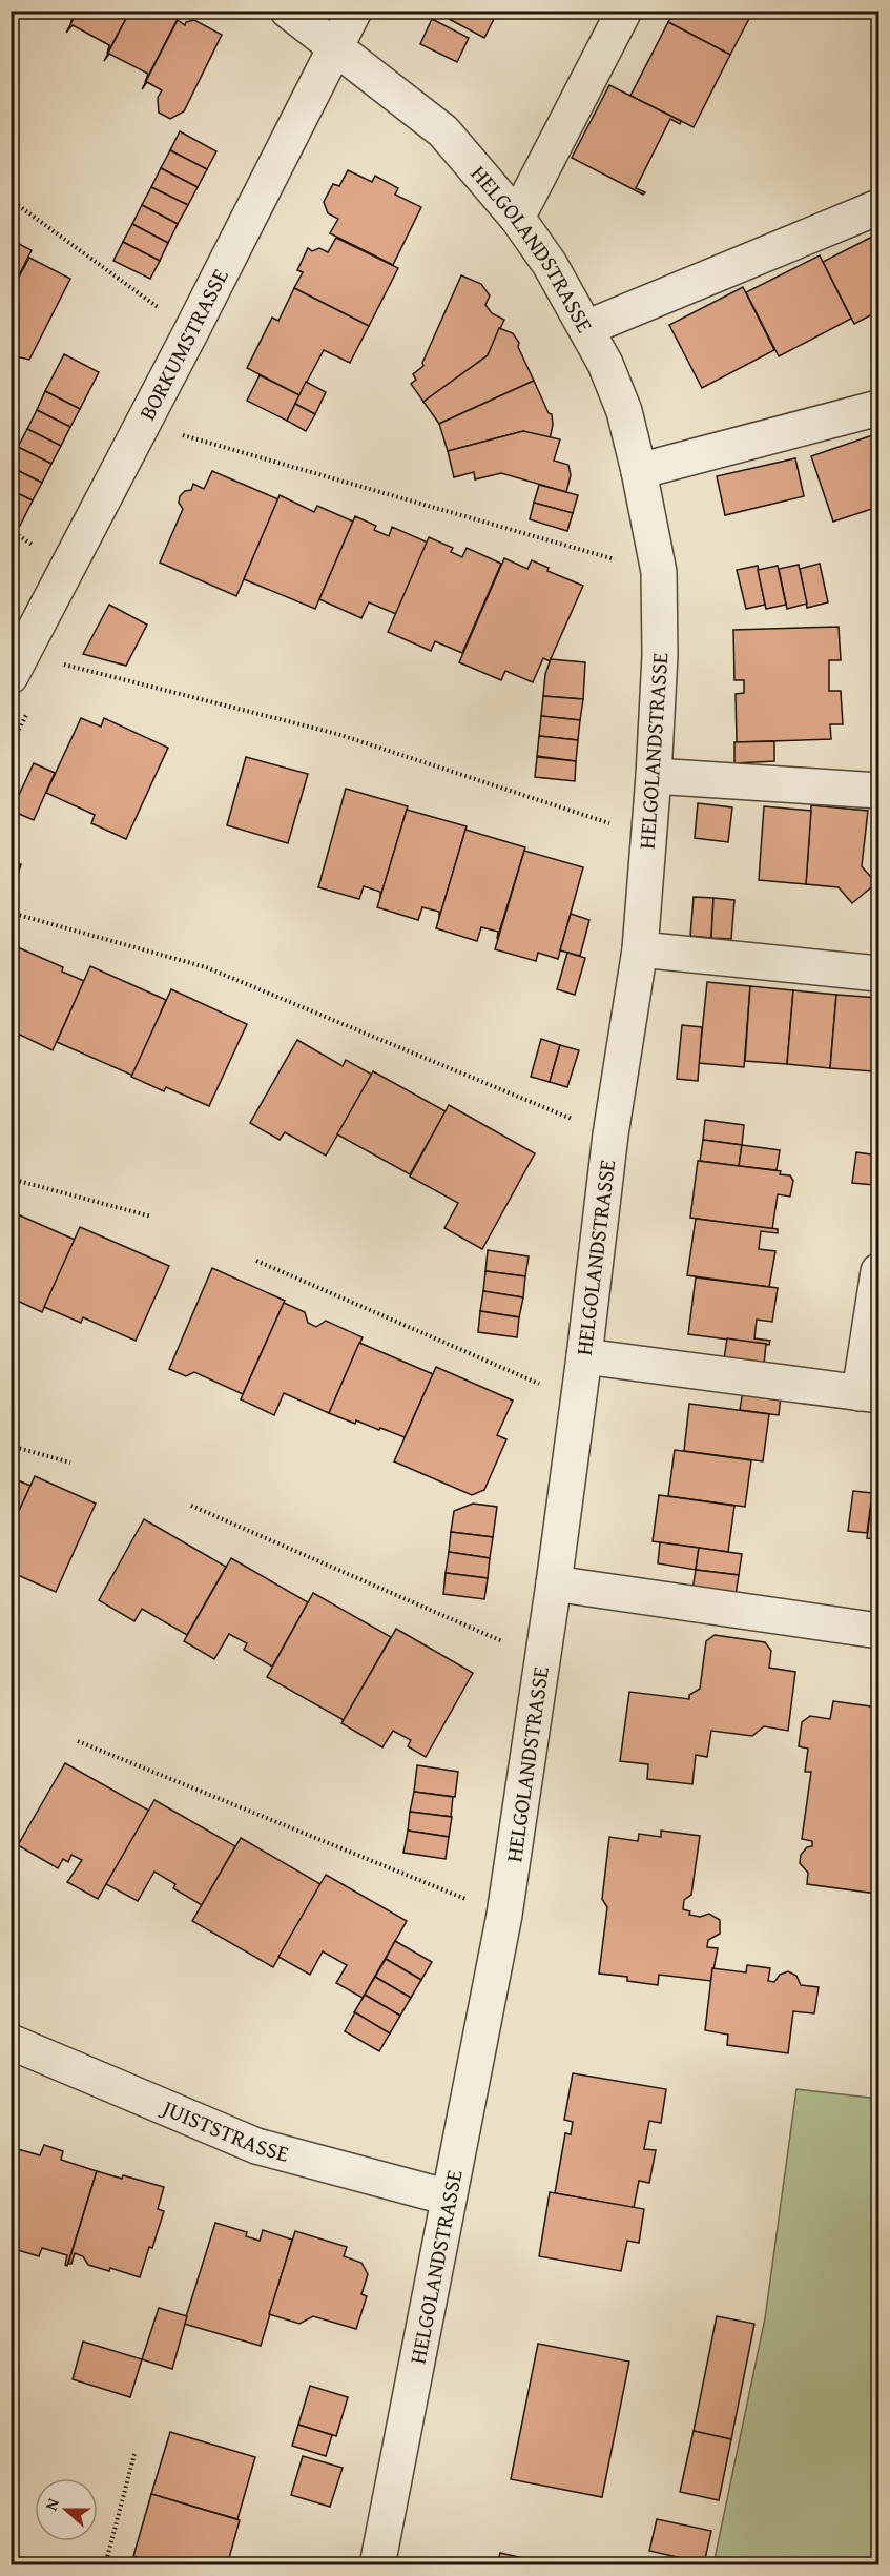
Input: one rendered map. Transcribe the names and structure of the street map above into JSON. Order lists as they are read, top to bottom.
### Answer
{
  "streets": {
    "street": ["HELGOLANDSTRASSE", "BORKUMSTRASSE", "JUISTSTRASSE"]
  },
  "crossings": [
    ["HELGOLANDSTRASSE", "BORKUMSTRASSE"],
    ["HELGOLANDSTRASSE", "JUISTSTRASSE"]
  ],
  "north": "left"
}
